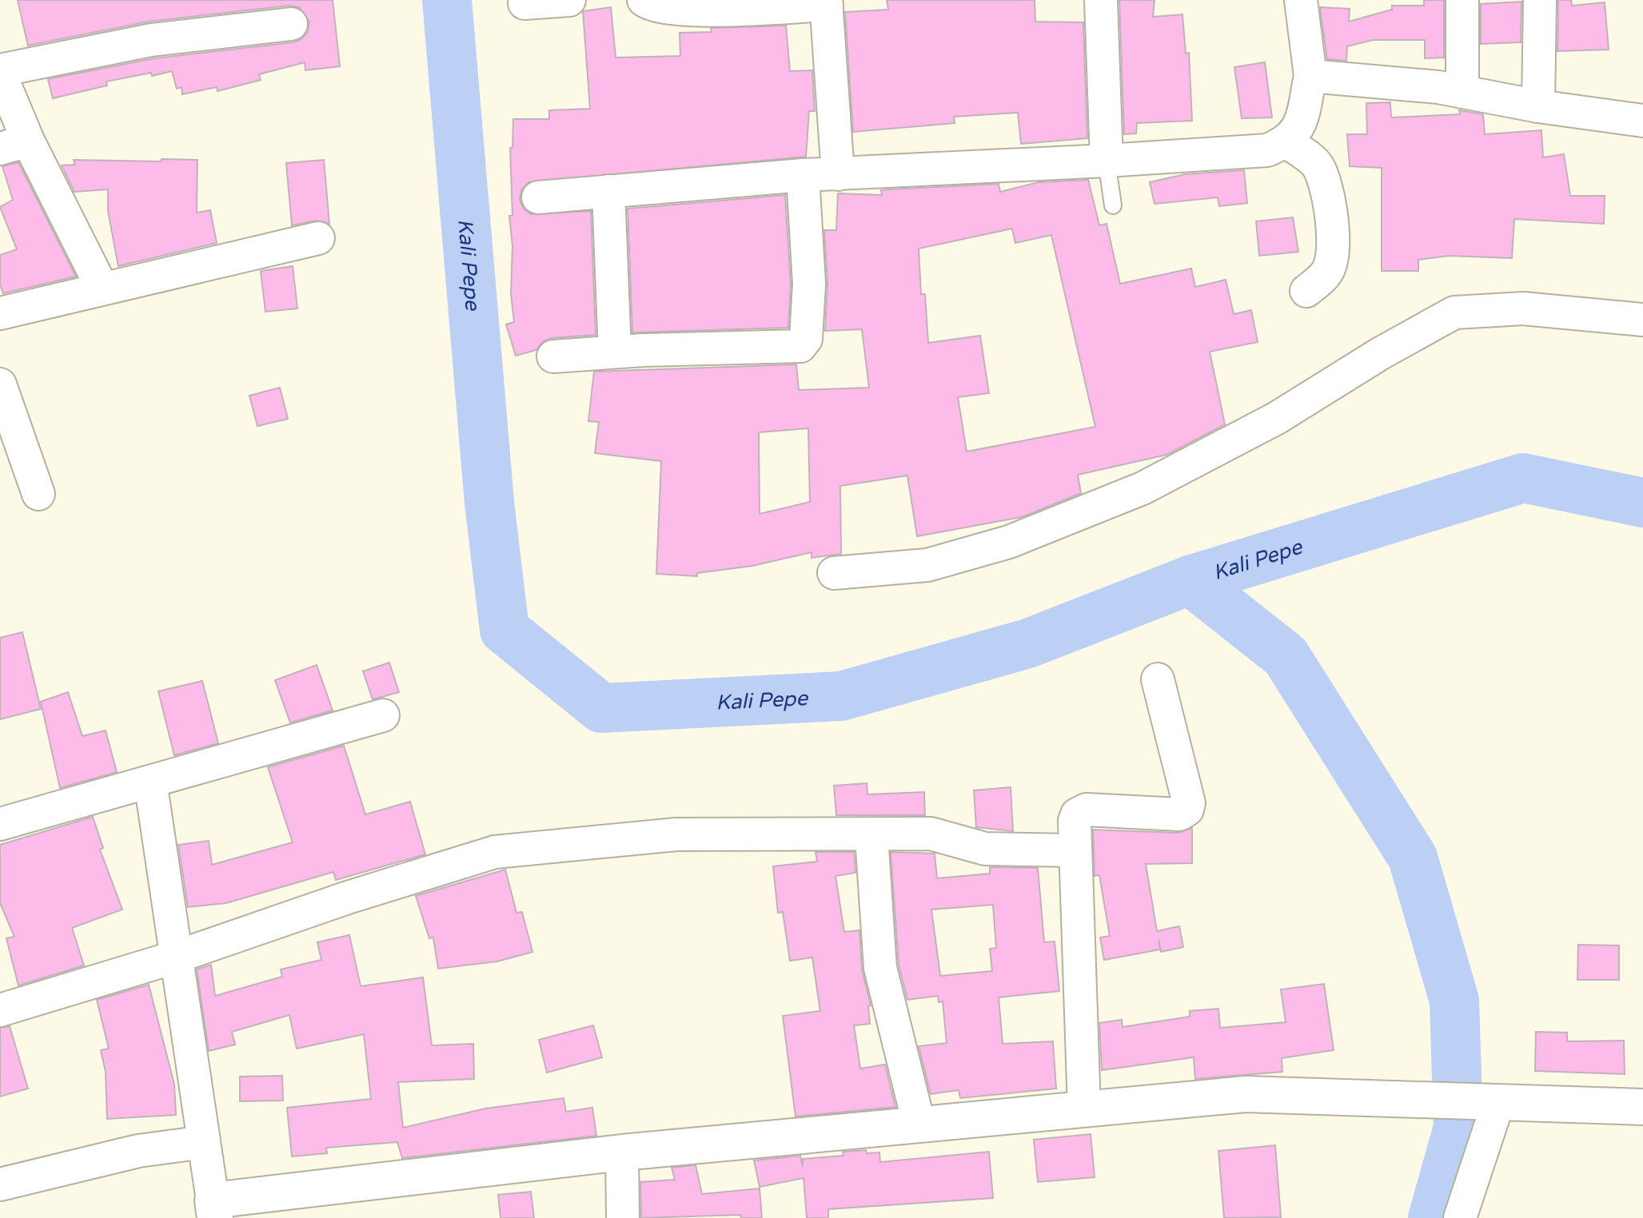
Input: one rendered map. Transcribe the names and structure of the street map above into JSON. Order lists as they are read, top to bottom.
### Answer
{
  "water": ["Kali Pepe"]
}
